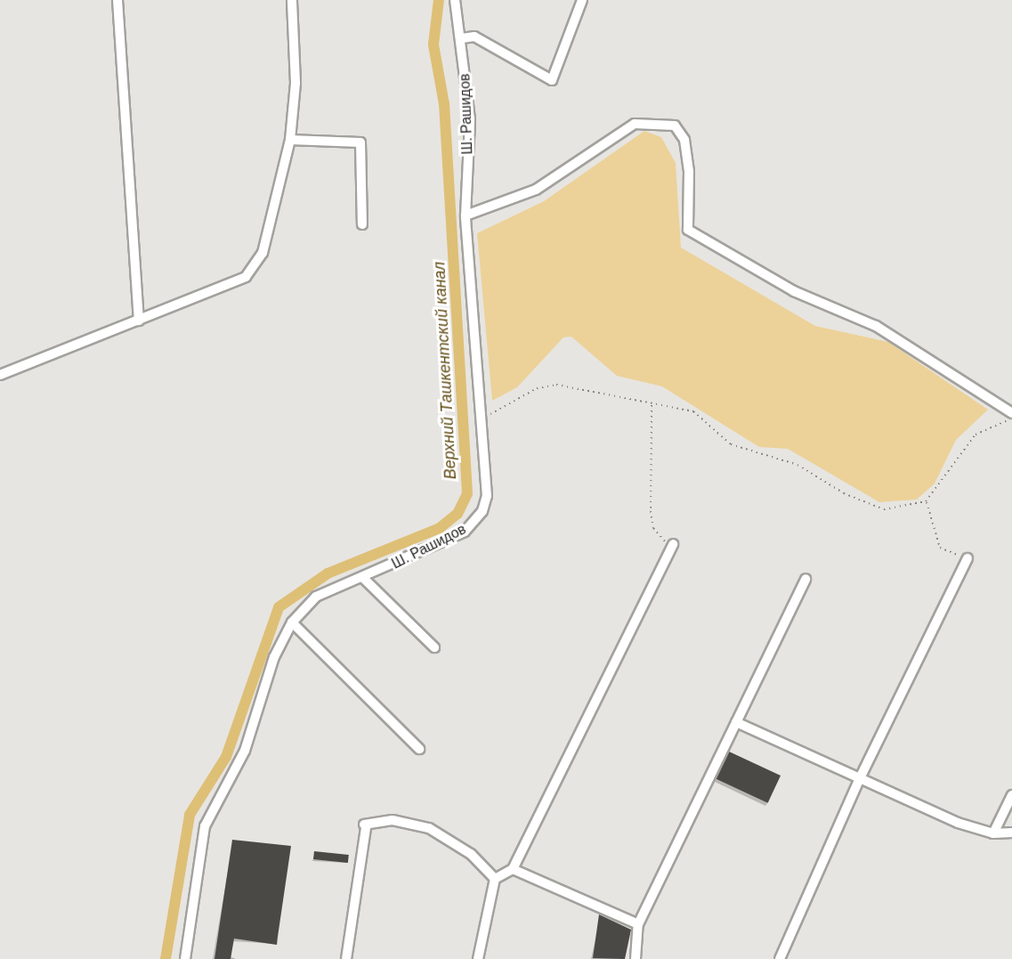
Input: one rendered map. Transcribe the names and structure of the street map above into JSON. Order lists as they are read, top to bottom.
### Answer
{
  "streets": {
    "street": ["Ш. Рашидов"]
  },
  "water": ["Верхний Ташкентский канал"]
}
